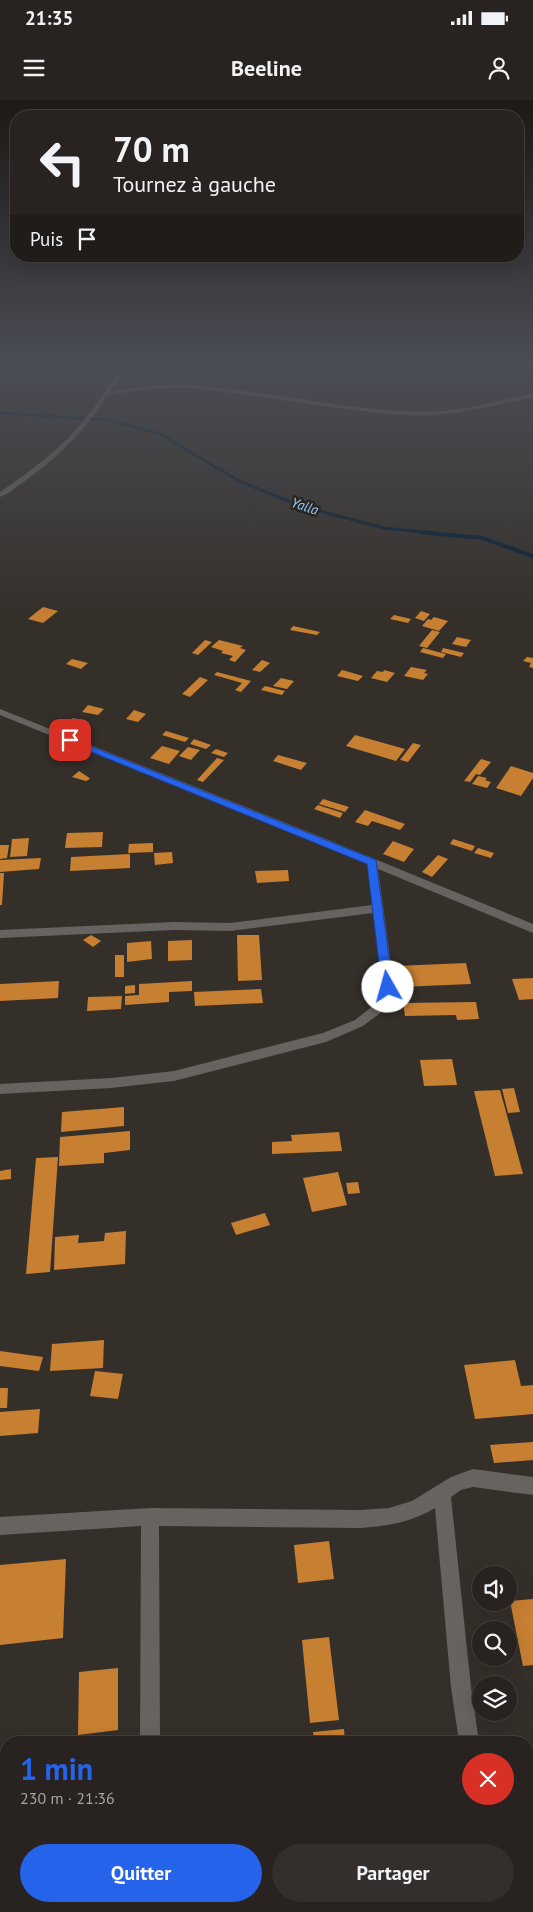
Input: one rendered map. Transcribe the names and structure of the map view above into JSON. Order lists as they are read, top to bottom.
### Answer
{
  "water": ["Yalla"],
  "page": {
    "status": "21:35",
    "header": "Beeline",
    "turn": ["70 m", "Tournez à gauche"],
    "then": "Puis",
    "heading": ["1 min", "230 m · 21:36"],
    "buttons": ["Quitter", "Partager"]
  }
}
